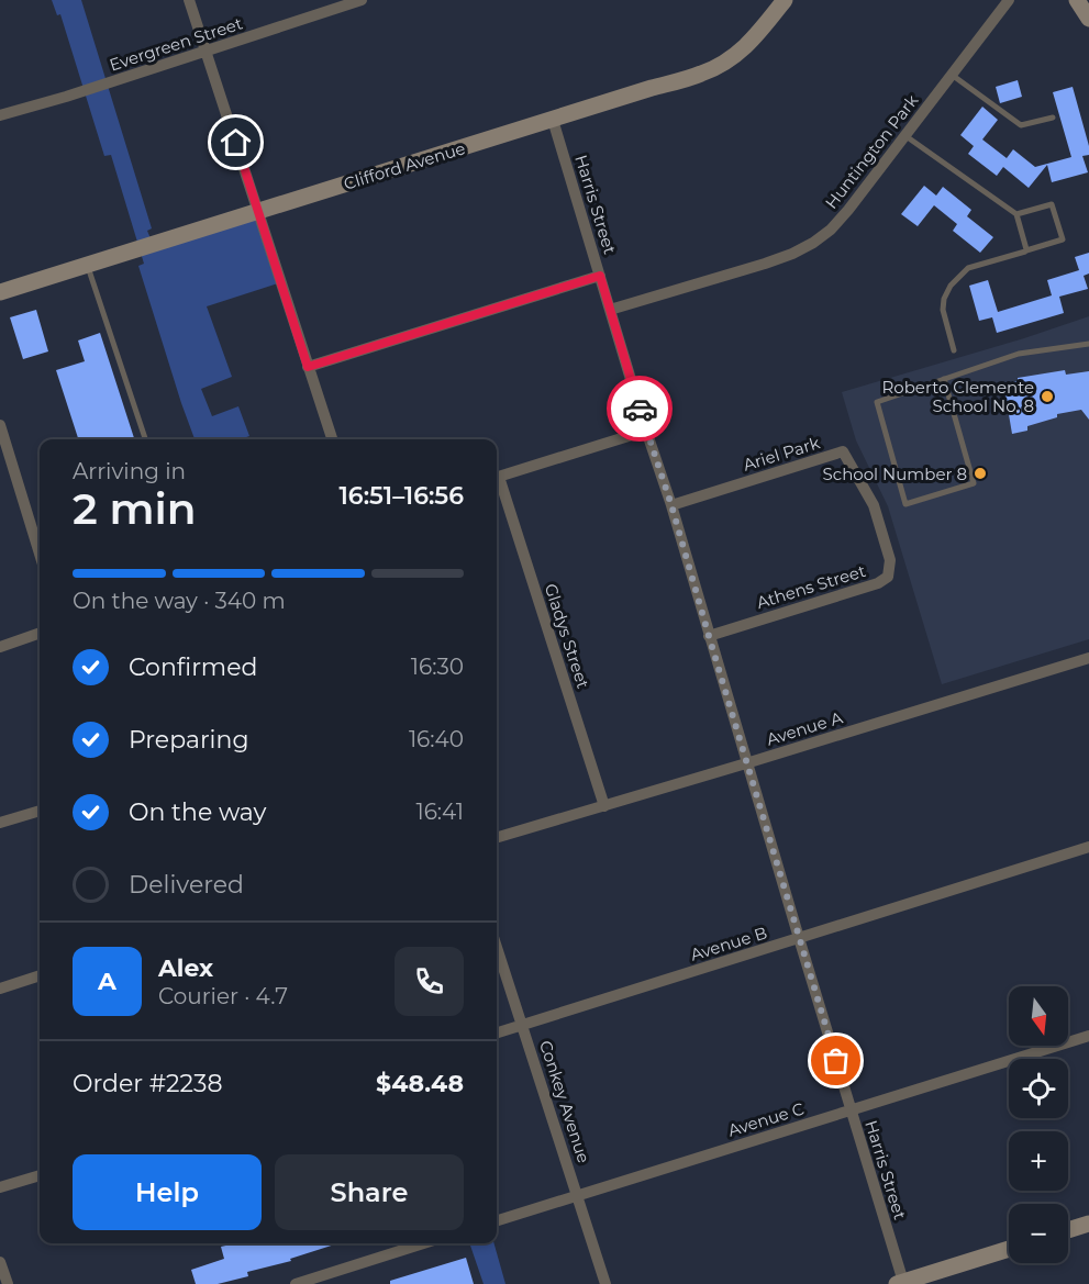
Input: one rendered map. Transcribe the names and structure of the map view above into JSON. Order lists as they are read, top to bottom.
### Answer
{
  "streets": {
    "main road": ["Clifford Avenue"],
    "street": [
      "Evergreen Street",
      "Huntington Park",
      "Harris Street",
      "Ariel Park",
      "Athens Street",
      "Gladys Street",
      "Avenue A",
      "Avenue B",
      "Conkey Avenue",
      "Avenue C"
    ]
  },
  "crossings": [
    ["Huntington Park", "Harris Street"],
    ["Clifford Avenue", "Harris Street"],
    ["Harris Street", "Ariel Park"],
    ["Harris Street", "Athens Street"],
    ["Harris Street", "Avenue A"],
    ["Harris Street", "Avenue B"],
    ["Harris Street", "Avenue C"],
    ["Ariel Park", "Athens Street"],
    ["Gladys Street", "Avenue A"],
    ["Avenue B", "Conkey Avenue"],
    ["Conkey Avenue", "Avenue C"]
  ],
  "places": ["Roberto Clemente School No. 8", "School Number 8"],
  "north": "bottom",
  "page": {
    "heading": ["2 min", "Arriving in", "16:51–16:56"],
    "panel": [
      "Alex",
      "Courier · 4.7",
      "Order #2238",
      "$48.48"
    ],
    "bar": "On the way · 340 m",
    "list": [
      ["Confirmed", "16:30"],
      ["Preparing", "16:40"],
      ["On the way", "16:41"],
      "Delivered"
    ],
    "round": "A",
    "map_buttons": ["+", "−"],
    "buttons": ["Help", "Share"]
  }
}
